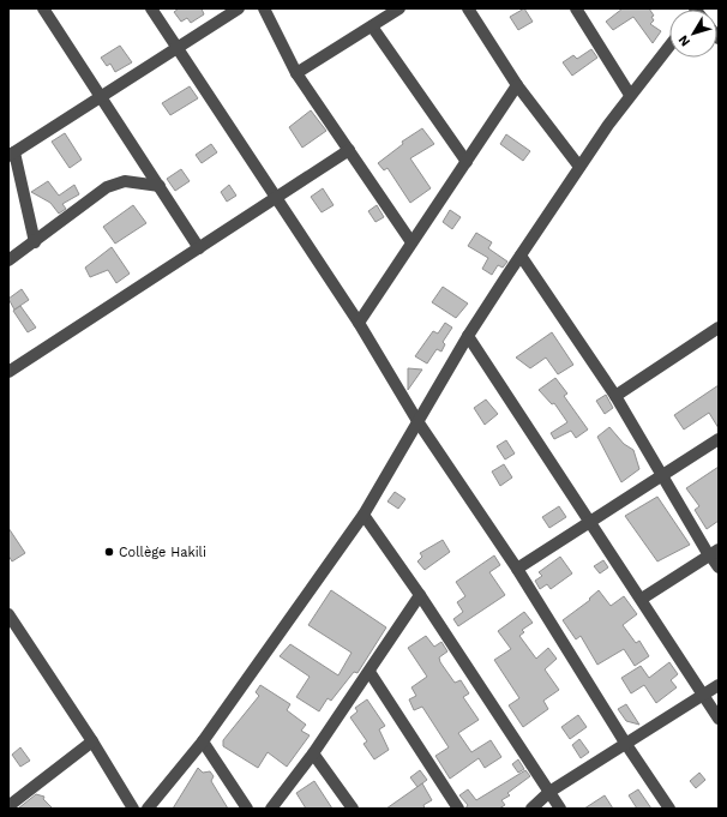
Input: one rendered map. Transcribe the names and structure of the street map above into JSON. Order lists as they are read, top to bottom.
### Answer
{
  "places": ["Collège Hakili"],
  "north": "bottom left"
}
